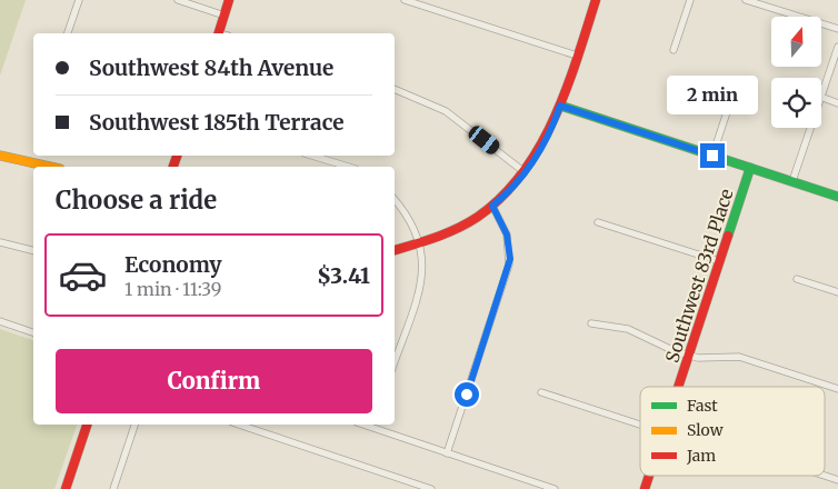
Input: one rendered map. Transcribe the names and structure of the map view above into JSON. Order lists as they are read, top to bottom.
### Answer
{
  "streets": {
    "street": ["Southwest 83rd Place"]
  },
  "legend": ["Fast", "Slow", "Jam"],
  "north": "top",
  "page": {
    "banner": ["Southwest 84th Avenue", "Southwest 185th Terrace"],
    "bubble": "2 min",
    "heading": "Choose a ride",
    "list": [
      {
        "name": "Economy",
        "note": "1 min · 11:39",
        "value": "$3.41"
      }
    ],
    "buttons": "Confirm"
  }
}
